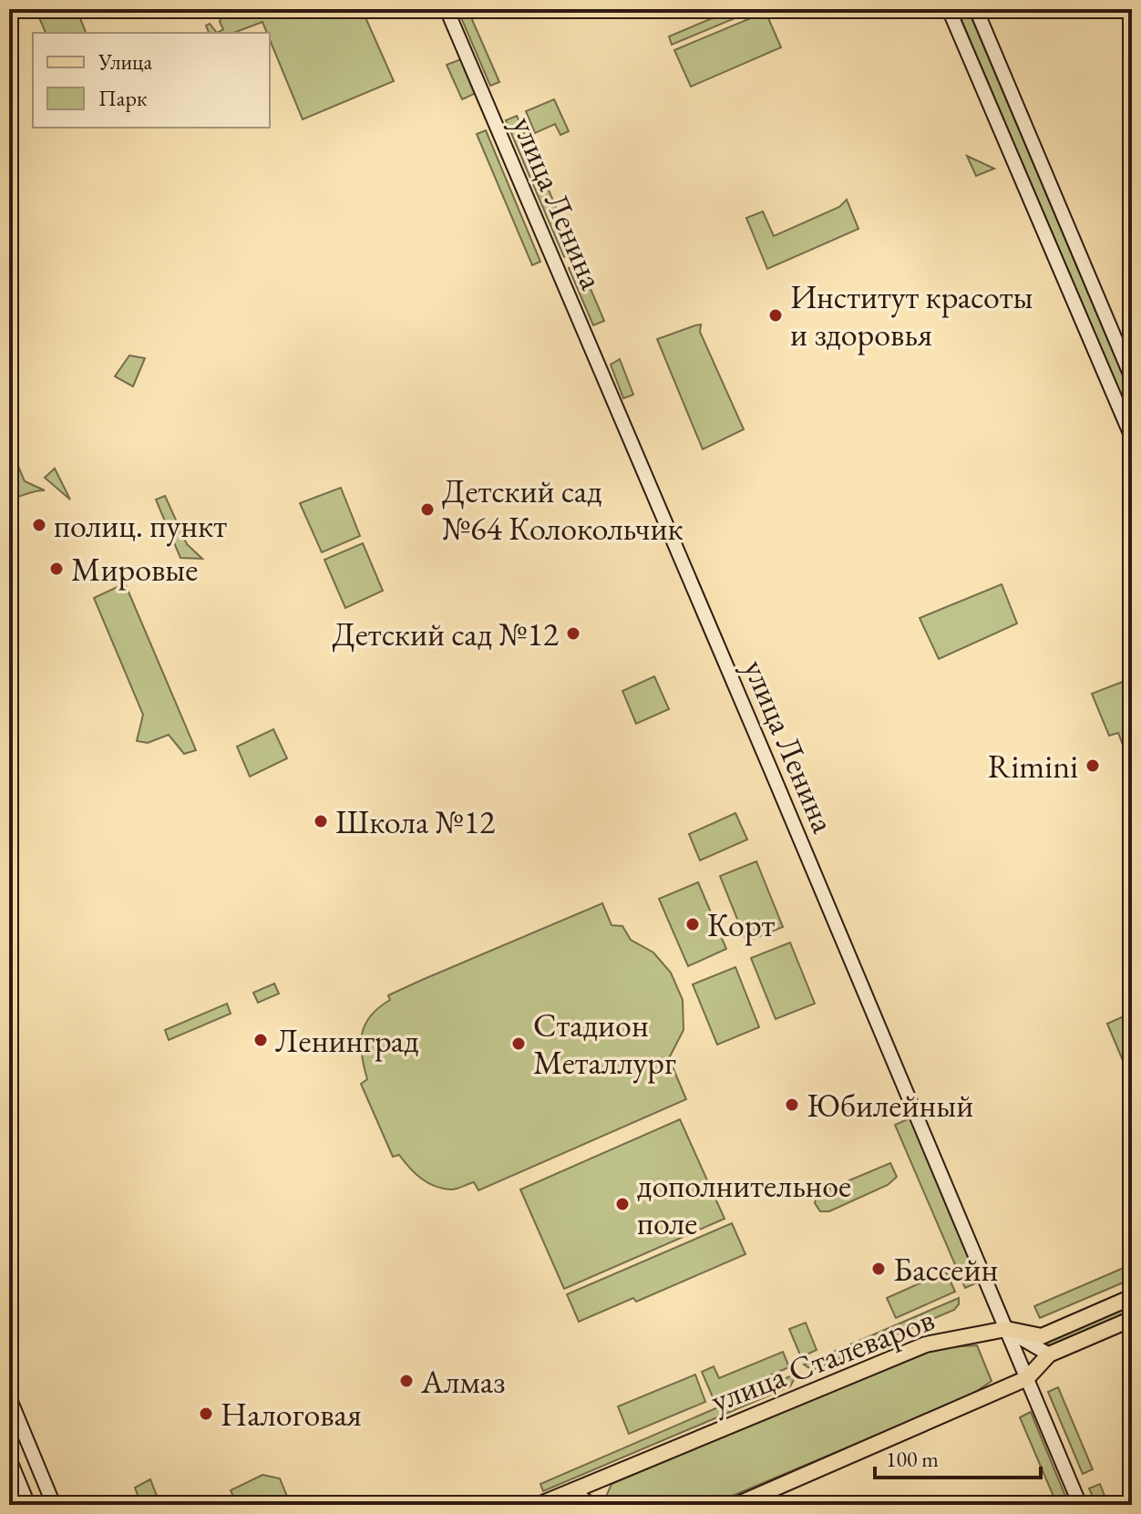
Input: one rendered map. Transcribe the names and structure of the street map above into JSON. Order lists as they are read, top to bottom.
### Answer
{
  "streets": {
    "main road": ["улица Сталеваров"],
    "street": ["улица Ленина"]
  },
  "crossings": [
    ["улица Ленина", "улица Сталеваров"]
  ],
  "places": [
    "Институт красоты и здоровья",
    "Детский сад №64 Колокольчик",
    "полиц. пункт",
    "Мировые",
    "Детский сад №12",
    "Rimini",
    "Школа №12",
    "Корт",
    "Ленинград",
    "Стадион Металлург",
    "Юбилейный",
    "дополнительное поле",
    "Бассейн",
    "Алмаз",
    "Налоговая"
  ],
  "legend": ["Улица", "Парк"],
  "scale_bar": "100 m"
}
